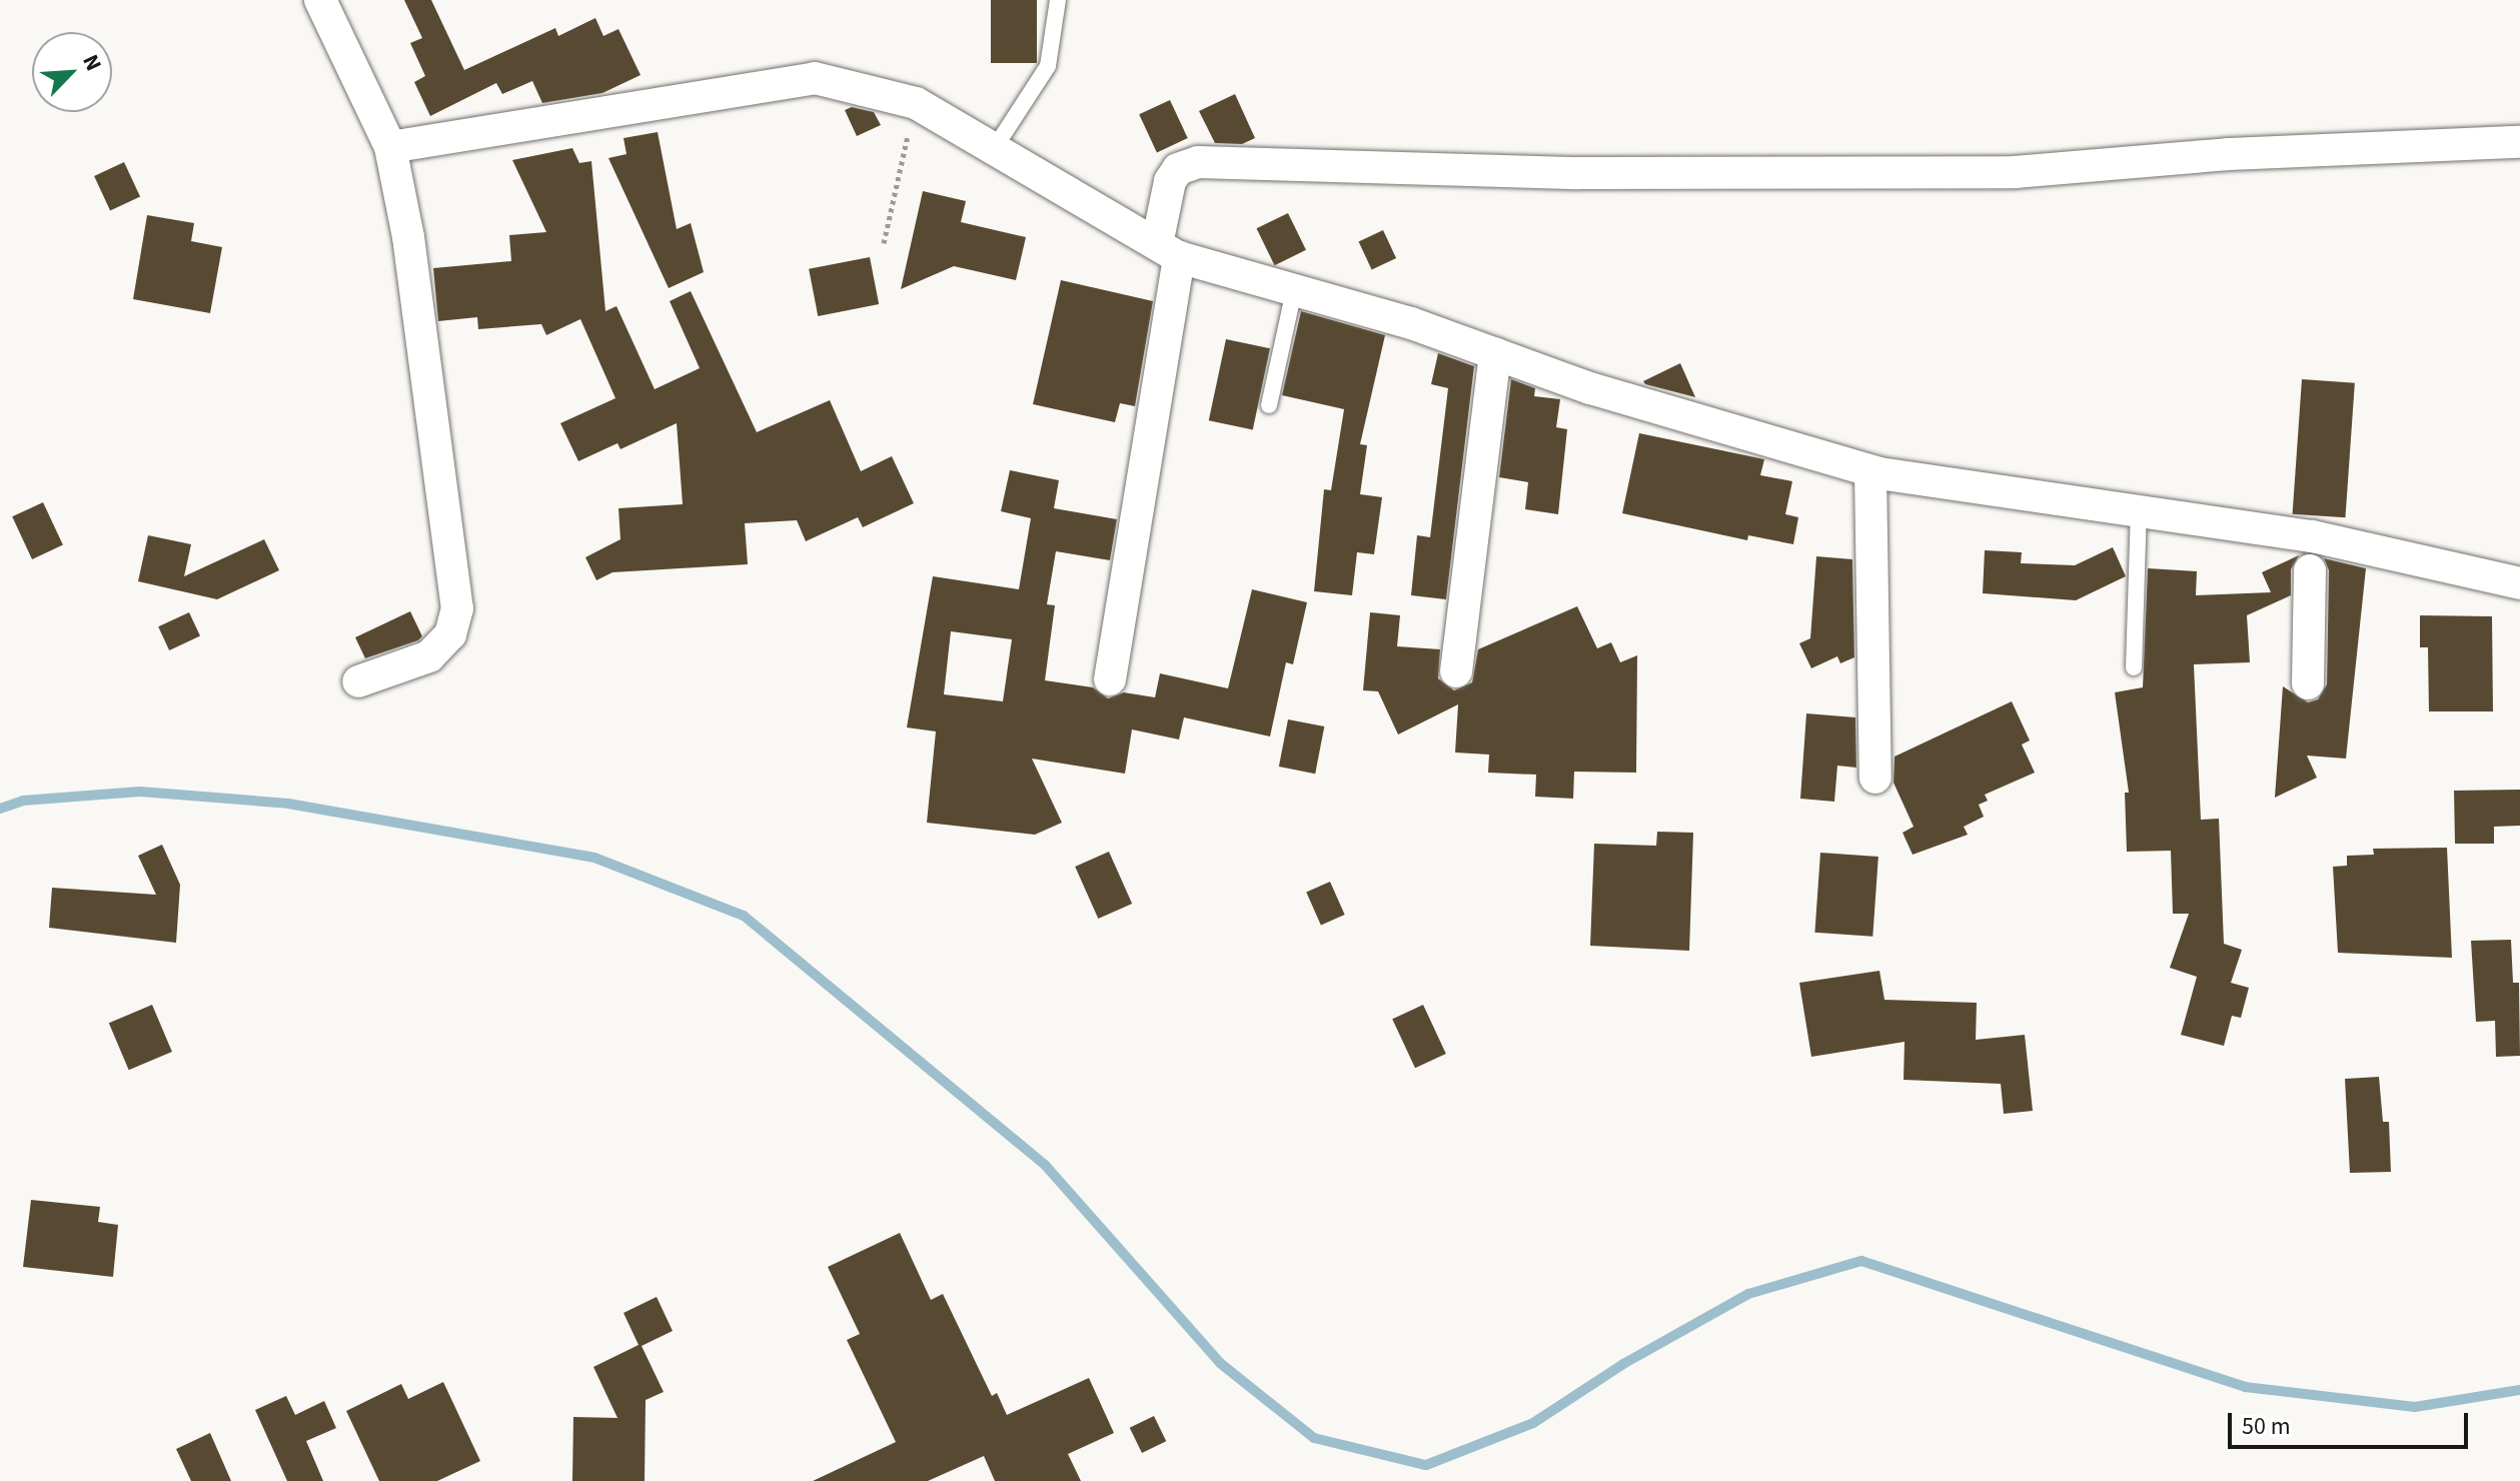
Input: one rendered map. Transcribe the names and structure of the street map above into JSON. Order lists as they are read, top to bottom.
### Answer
{
  "scale_bar": "50 m",
  "north": "top right"
}
